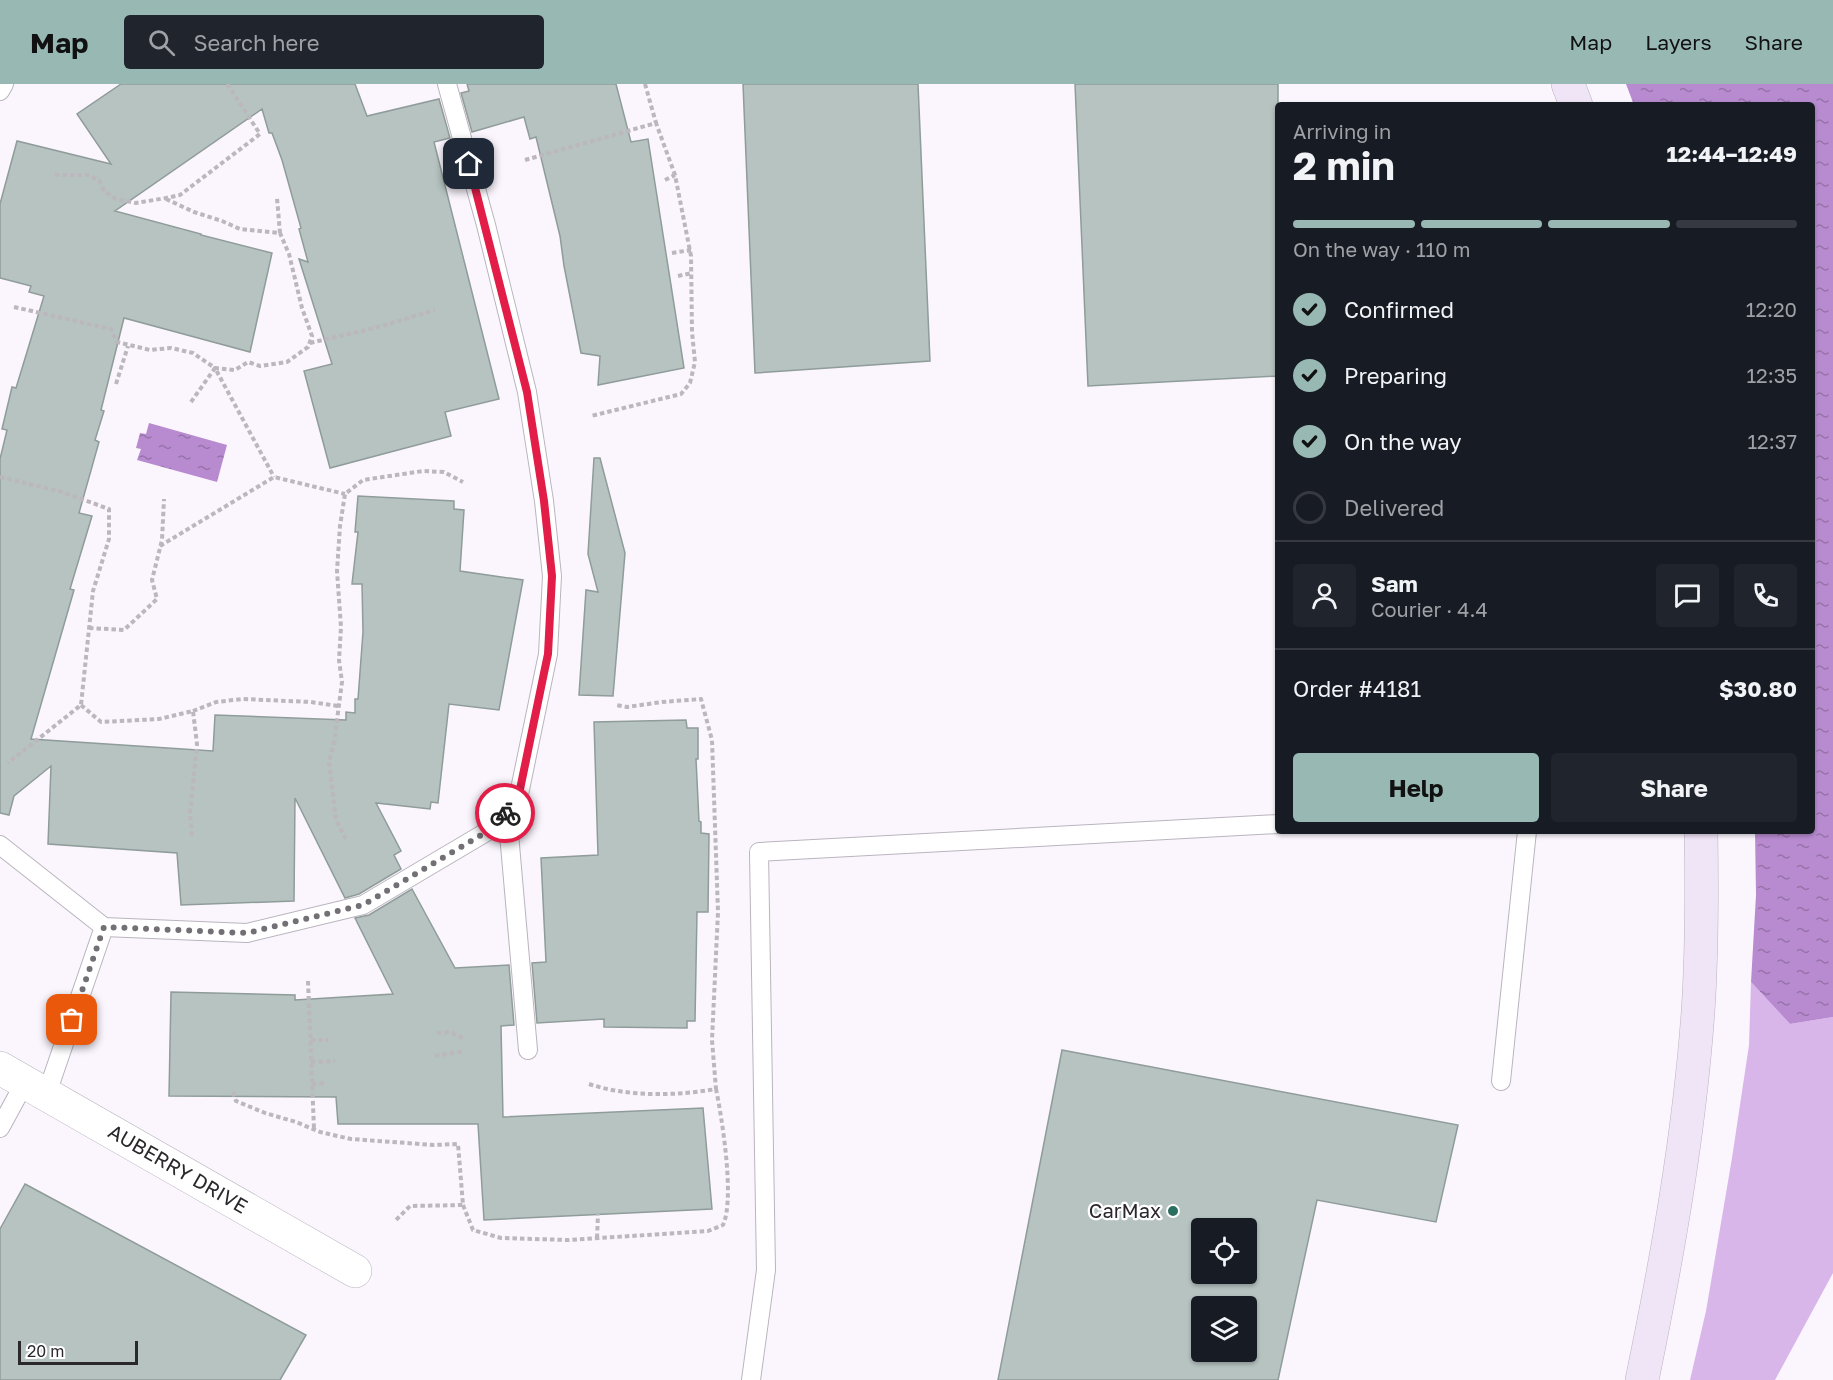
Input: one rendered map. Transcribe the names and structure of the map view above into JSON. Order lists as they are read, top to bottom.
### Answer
{
  "streets": {
    "street": ["AUBERRY DRIVE"]
  },
  "places": ["CarMax"],
  "scale_bar": "20 m",
  "page": {
    "header": "Map",
    "search": "Search here",
    "nav": ["Map", "Layers", "Share"],
    "heading": ["2 min", "Arriving in", "12:44–12:49"],
    "panel": [
      "Sam",
      "Courier · 4.4",
      "Order #4181",
      "$30.80"
    ],
    "bar": "On the way · 110 m",
    "list": [
      ["Confirmed", "12:20"],
      ["Preparing", "12:35"],
      ["On the way", "12:37"],
      "Delivered"
    ],
    "buttons": ["Help", "Share"],
    "scale": "20 m"
  }
}
